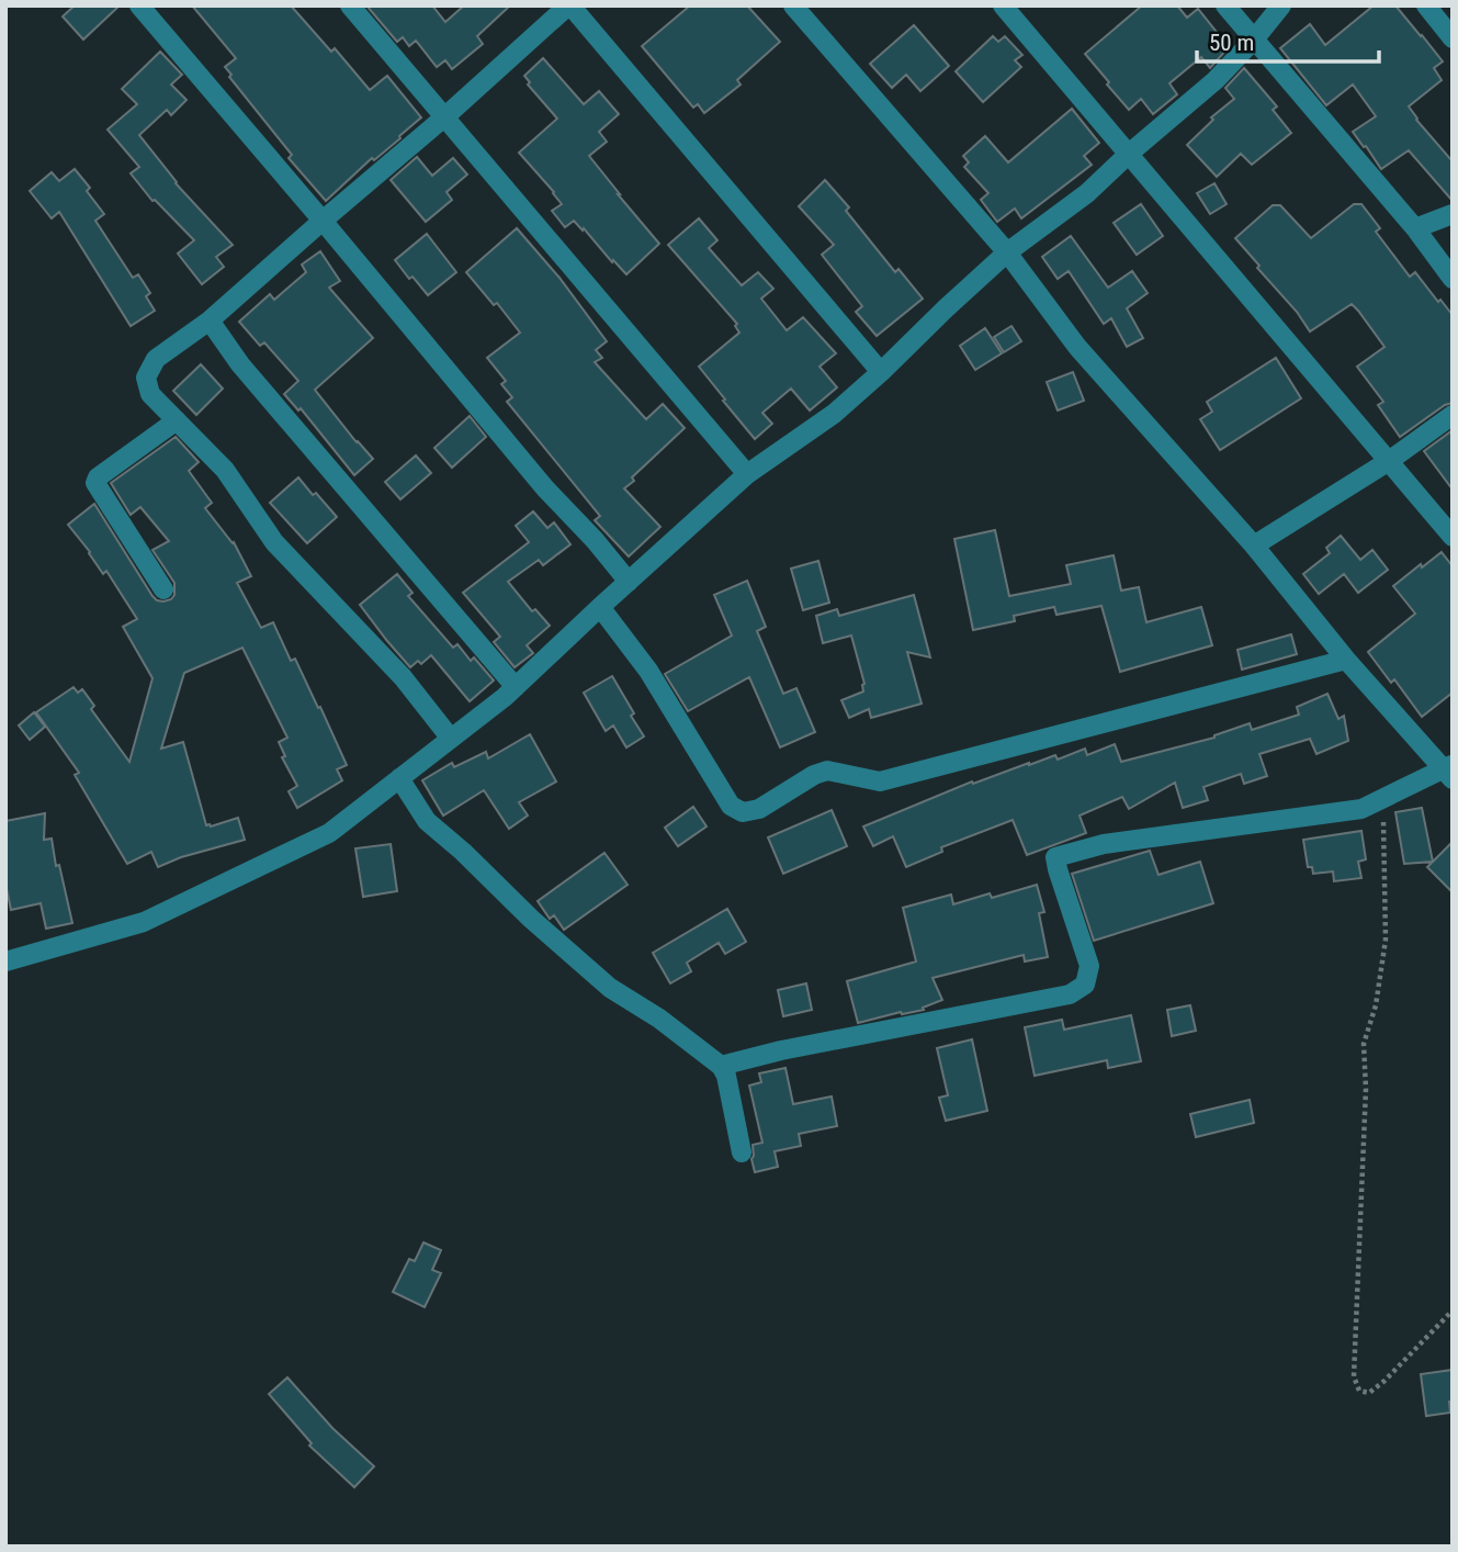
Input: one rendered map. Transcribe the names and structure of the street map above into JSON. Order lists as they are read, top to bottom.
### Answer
{
  "scale_bar": "50 m"
}
